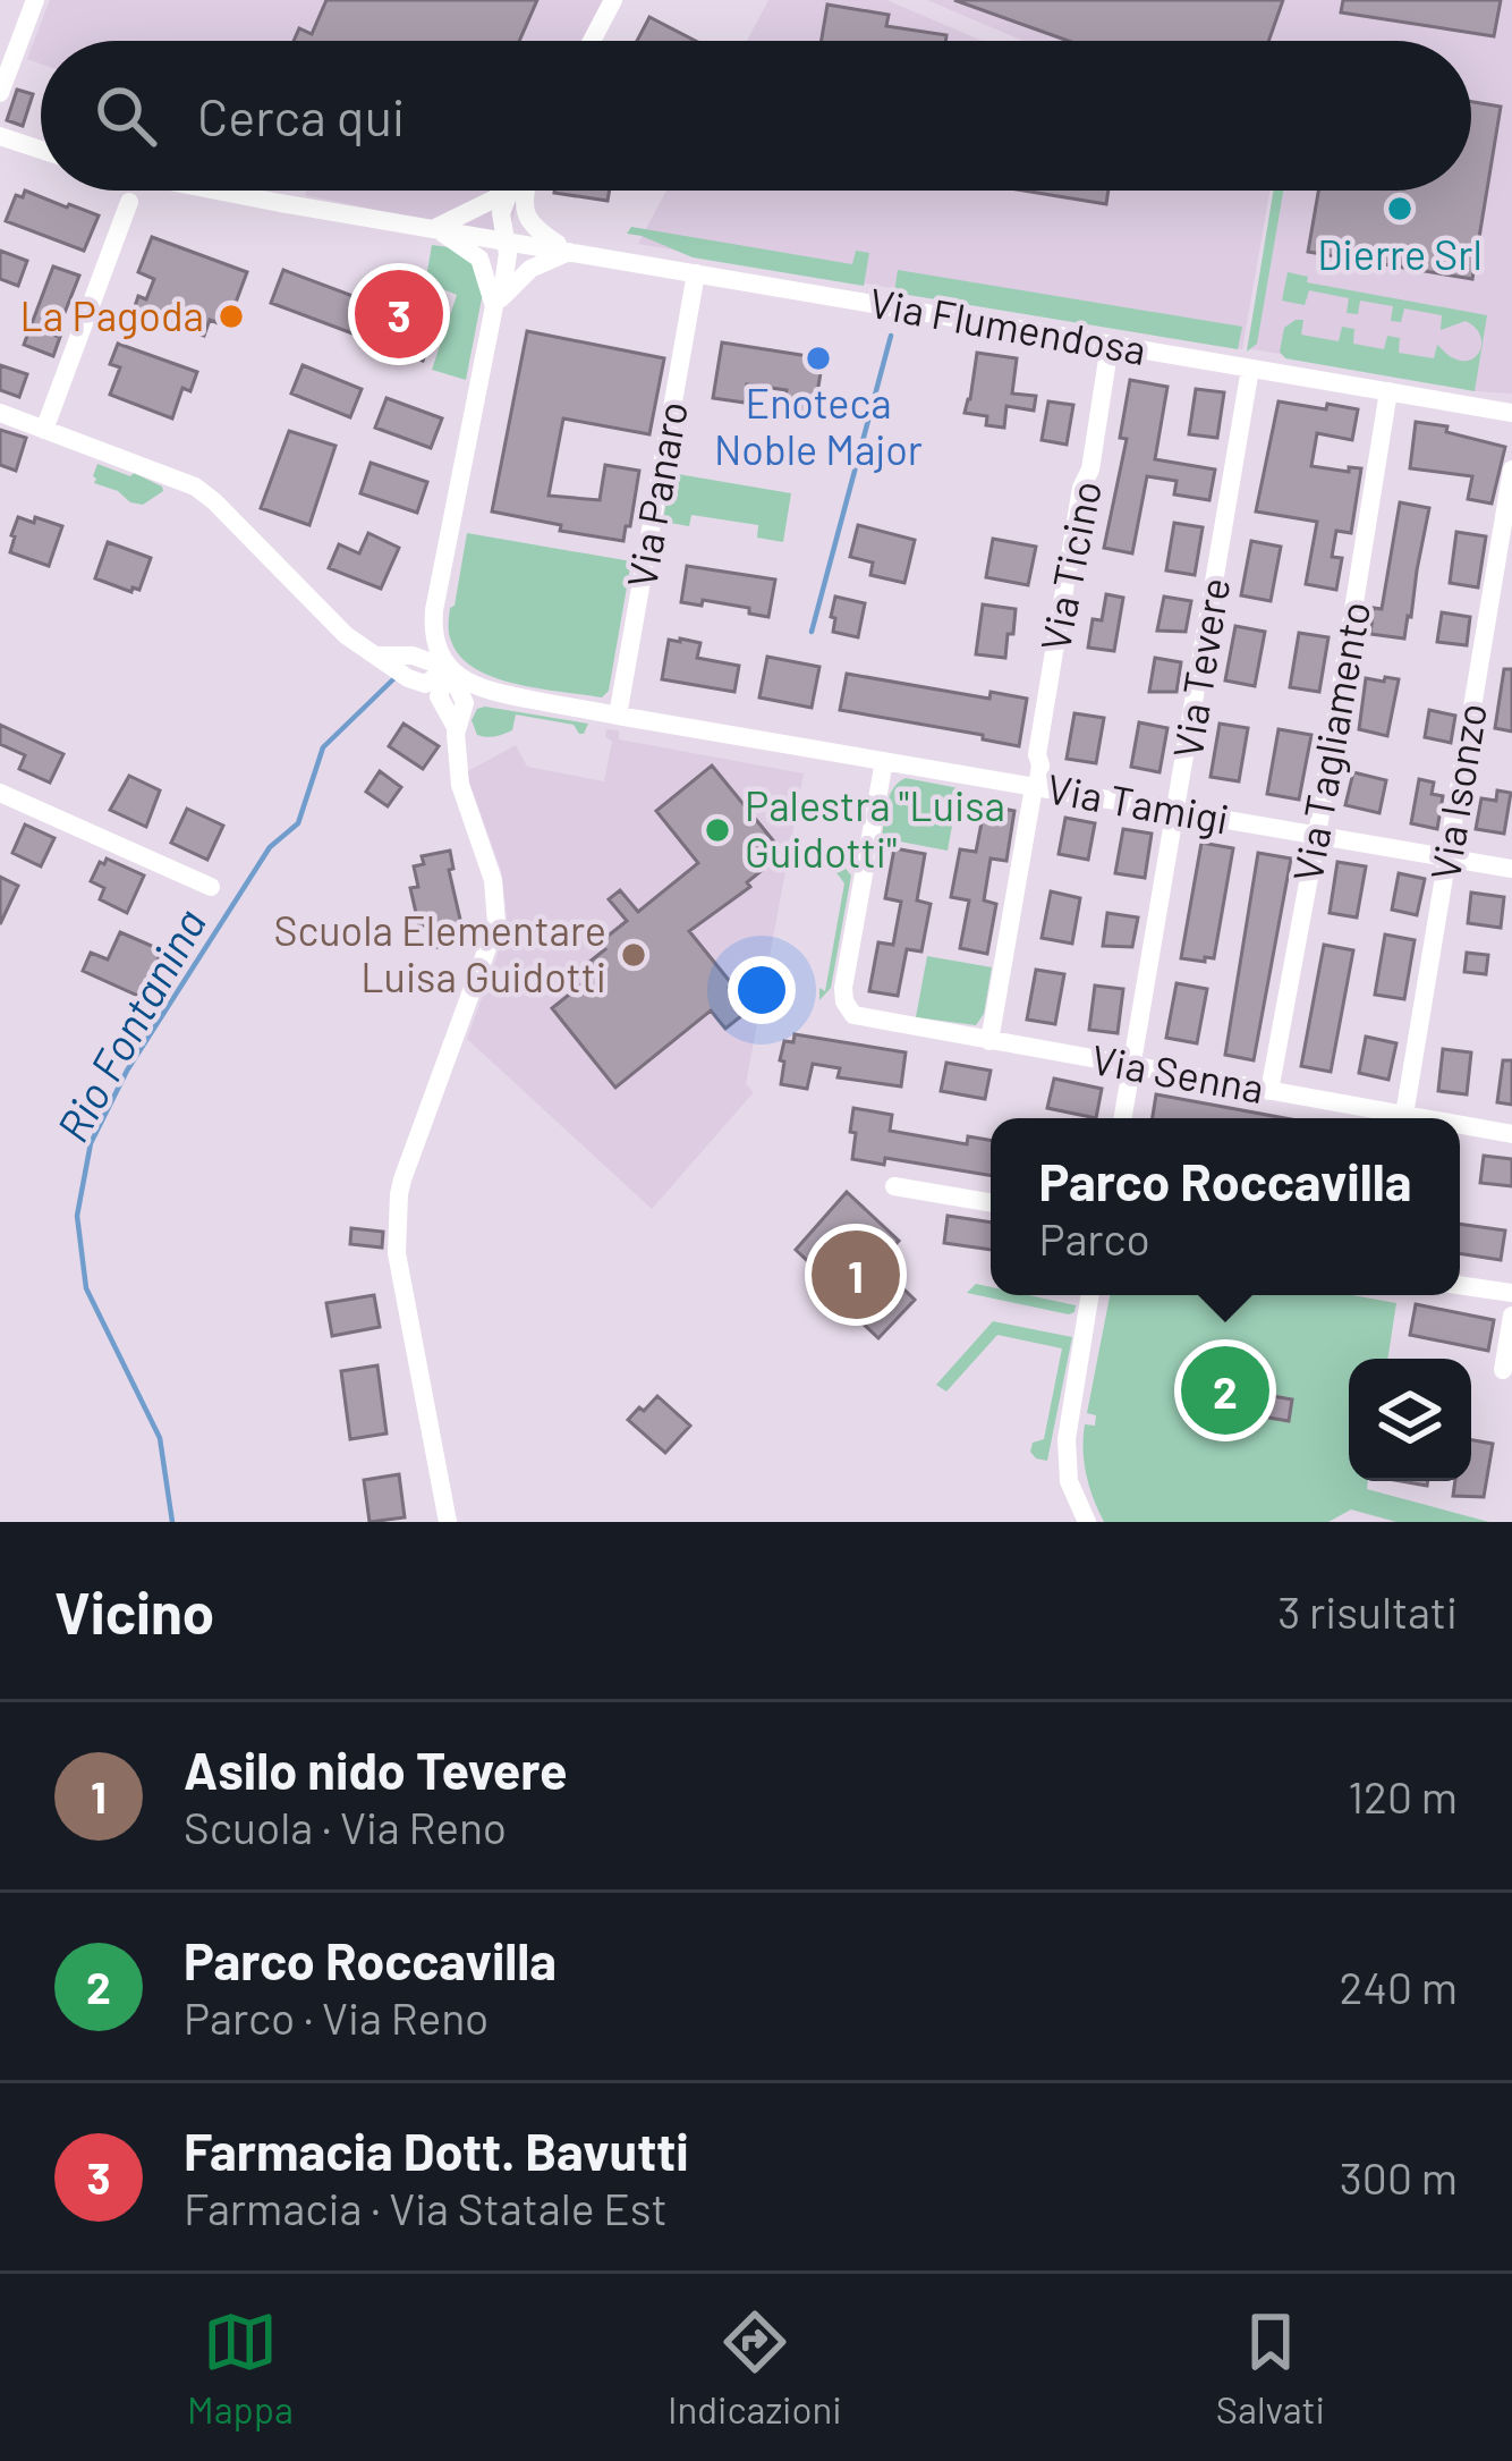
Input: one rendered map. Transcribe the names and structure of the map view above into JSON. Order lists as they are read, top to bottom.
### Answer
{
  "streets": {
    "street": [
      "Via Flumendosa",
      "Via Panaro",
      "Via Ticino",
      "Via Tevere",
      "Via Tagliamento",
      "Via Isonzo",
      "Via Tamigi",
      "Via Senna"
    ]
  },
  "crossings": [
    ["Via Flumendosa", "Via Panaro"],
    ["Via Flumendosa", "Via Ticino"],
    ["Via Flumendosa", "Via Tevere"],
    ["Via Flumendosa", "Via Tagliamento"],
    ["Via Panaro", "Via Tamigi"],
    ["Via Ticino", "Via Tamigi"],
    ["Via Ticino", "Via Senna"],
    ["Via Tevere", "Via Tamigi"],
    ["Via Tevere", "Via Senna"],
    ["Via Tagliamento", "Via Tamigi"],
    ["Via Tagliamento", "Via Senna"],
    ["Via Isonzo", "Via Tamigi"],
    ["Via Isonzo", "Via Senna"],
    ["Via Tamigi", "Via Senna"]
  ],
  "water": ["Rio Fontanina"],
  "places": [
    "Dierre Srl",
    "La Pagoda",
    "Enoteca Noble Major",
    "Palestra \"Luisa Guidotti\"",
    "Scuola Elementare Luisa Guidotti"
  ],
  "page": {
    "search": "Cerca qui",
    "pins": ["3", "1", "2"],
    "popup": ["Parco Roccavilla", "Parco"],
    "heading": ["Vicino", "3 risultati"],
    "list": [
      {
        "mark": "1",
        "name": "Asilo nido Tevere",
        "note": "Scuola · Via Reno",
        "value": "120 m"
      },
      {
        "mark": "2",
        "name": "Parco Roccavilla",
        "note": "Parco · Via Reno",
        "value": "240 m"
      },
      {
        "mark": "3",
        "name": "Farmacia Dott. Bavutti",
        "note": "Farmacia · Via Statale Est",
        "value": "300 m"
      }
    ],
    "nav": ["Mappa", "Indicazioni", "Salvati"]
  }
}
